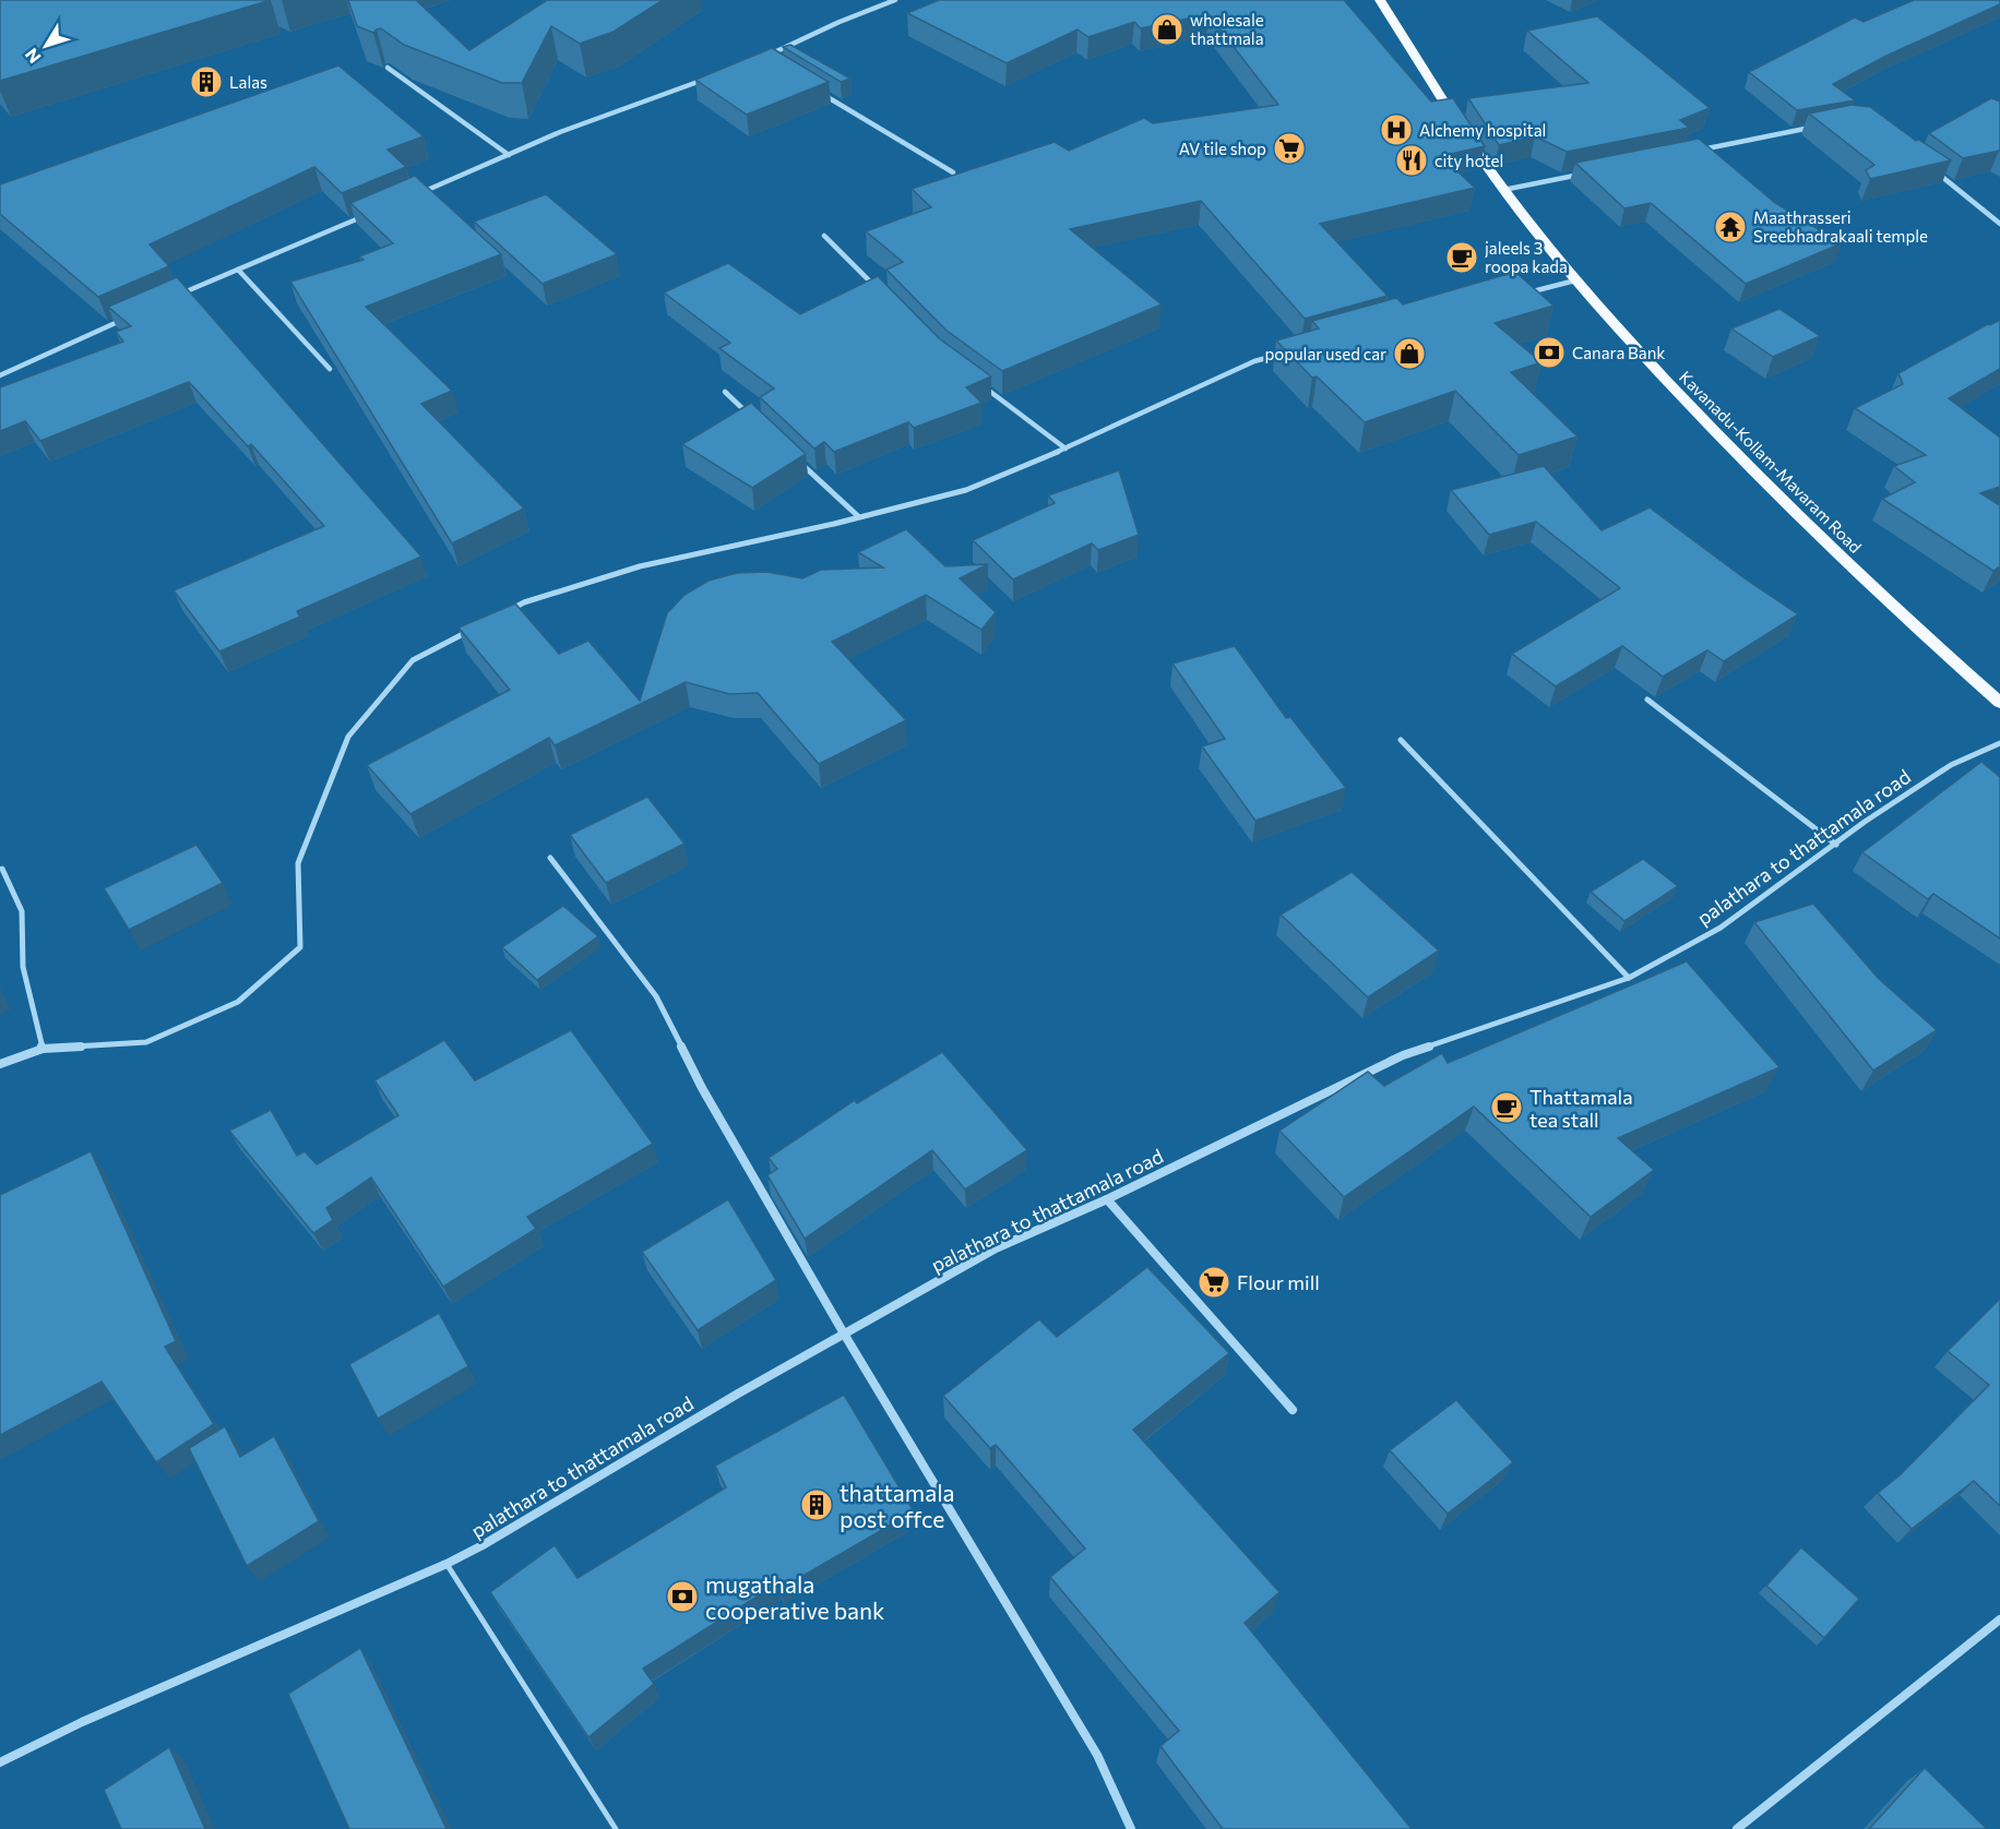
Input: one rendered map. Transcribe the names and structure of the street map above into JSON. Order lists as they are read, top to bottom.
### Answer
{
  "streets": {
    "main road": ["Kavanadu-Kollam-Mavaram Road"],
    "street": ["palathara to thattamala road"]
  },
  "places": {
    "shop": ["wholesale thattmala", "popular used car"],
    "building": ["Lalas", "thattamala post offce"],
    "hospital": ["Alchemy hospital"],
    "supermarket": ["AV tile shop", "Flour mill"],
    "restaurant": ["city hotel"],
    "temple": ["Maathrasseri Sreebhadrakaali temple"],
    "cafe": ["jaleels 3 roopa kada", "Thattamala tea stall"],
    "bank": ["Canara Bank", "mugathala cooperative bank"]
  },
  "north": "bottom left"
}
